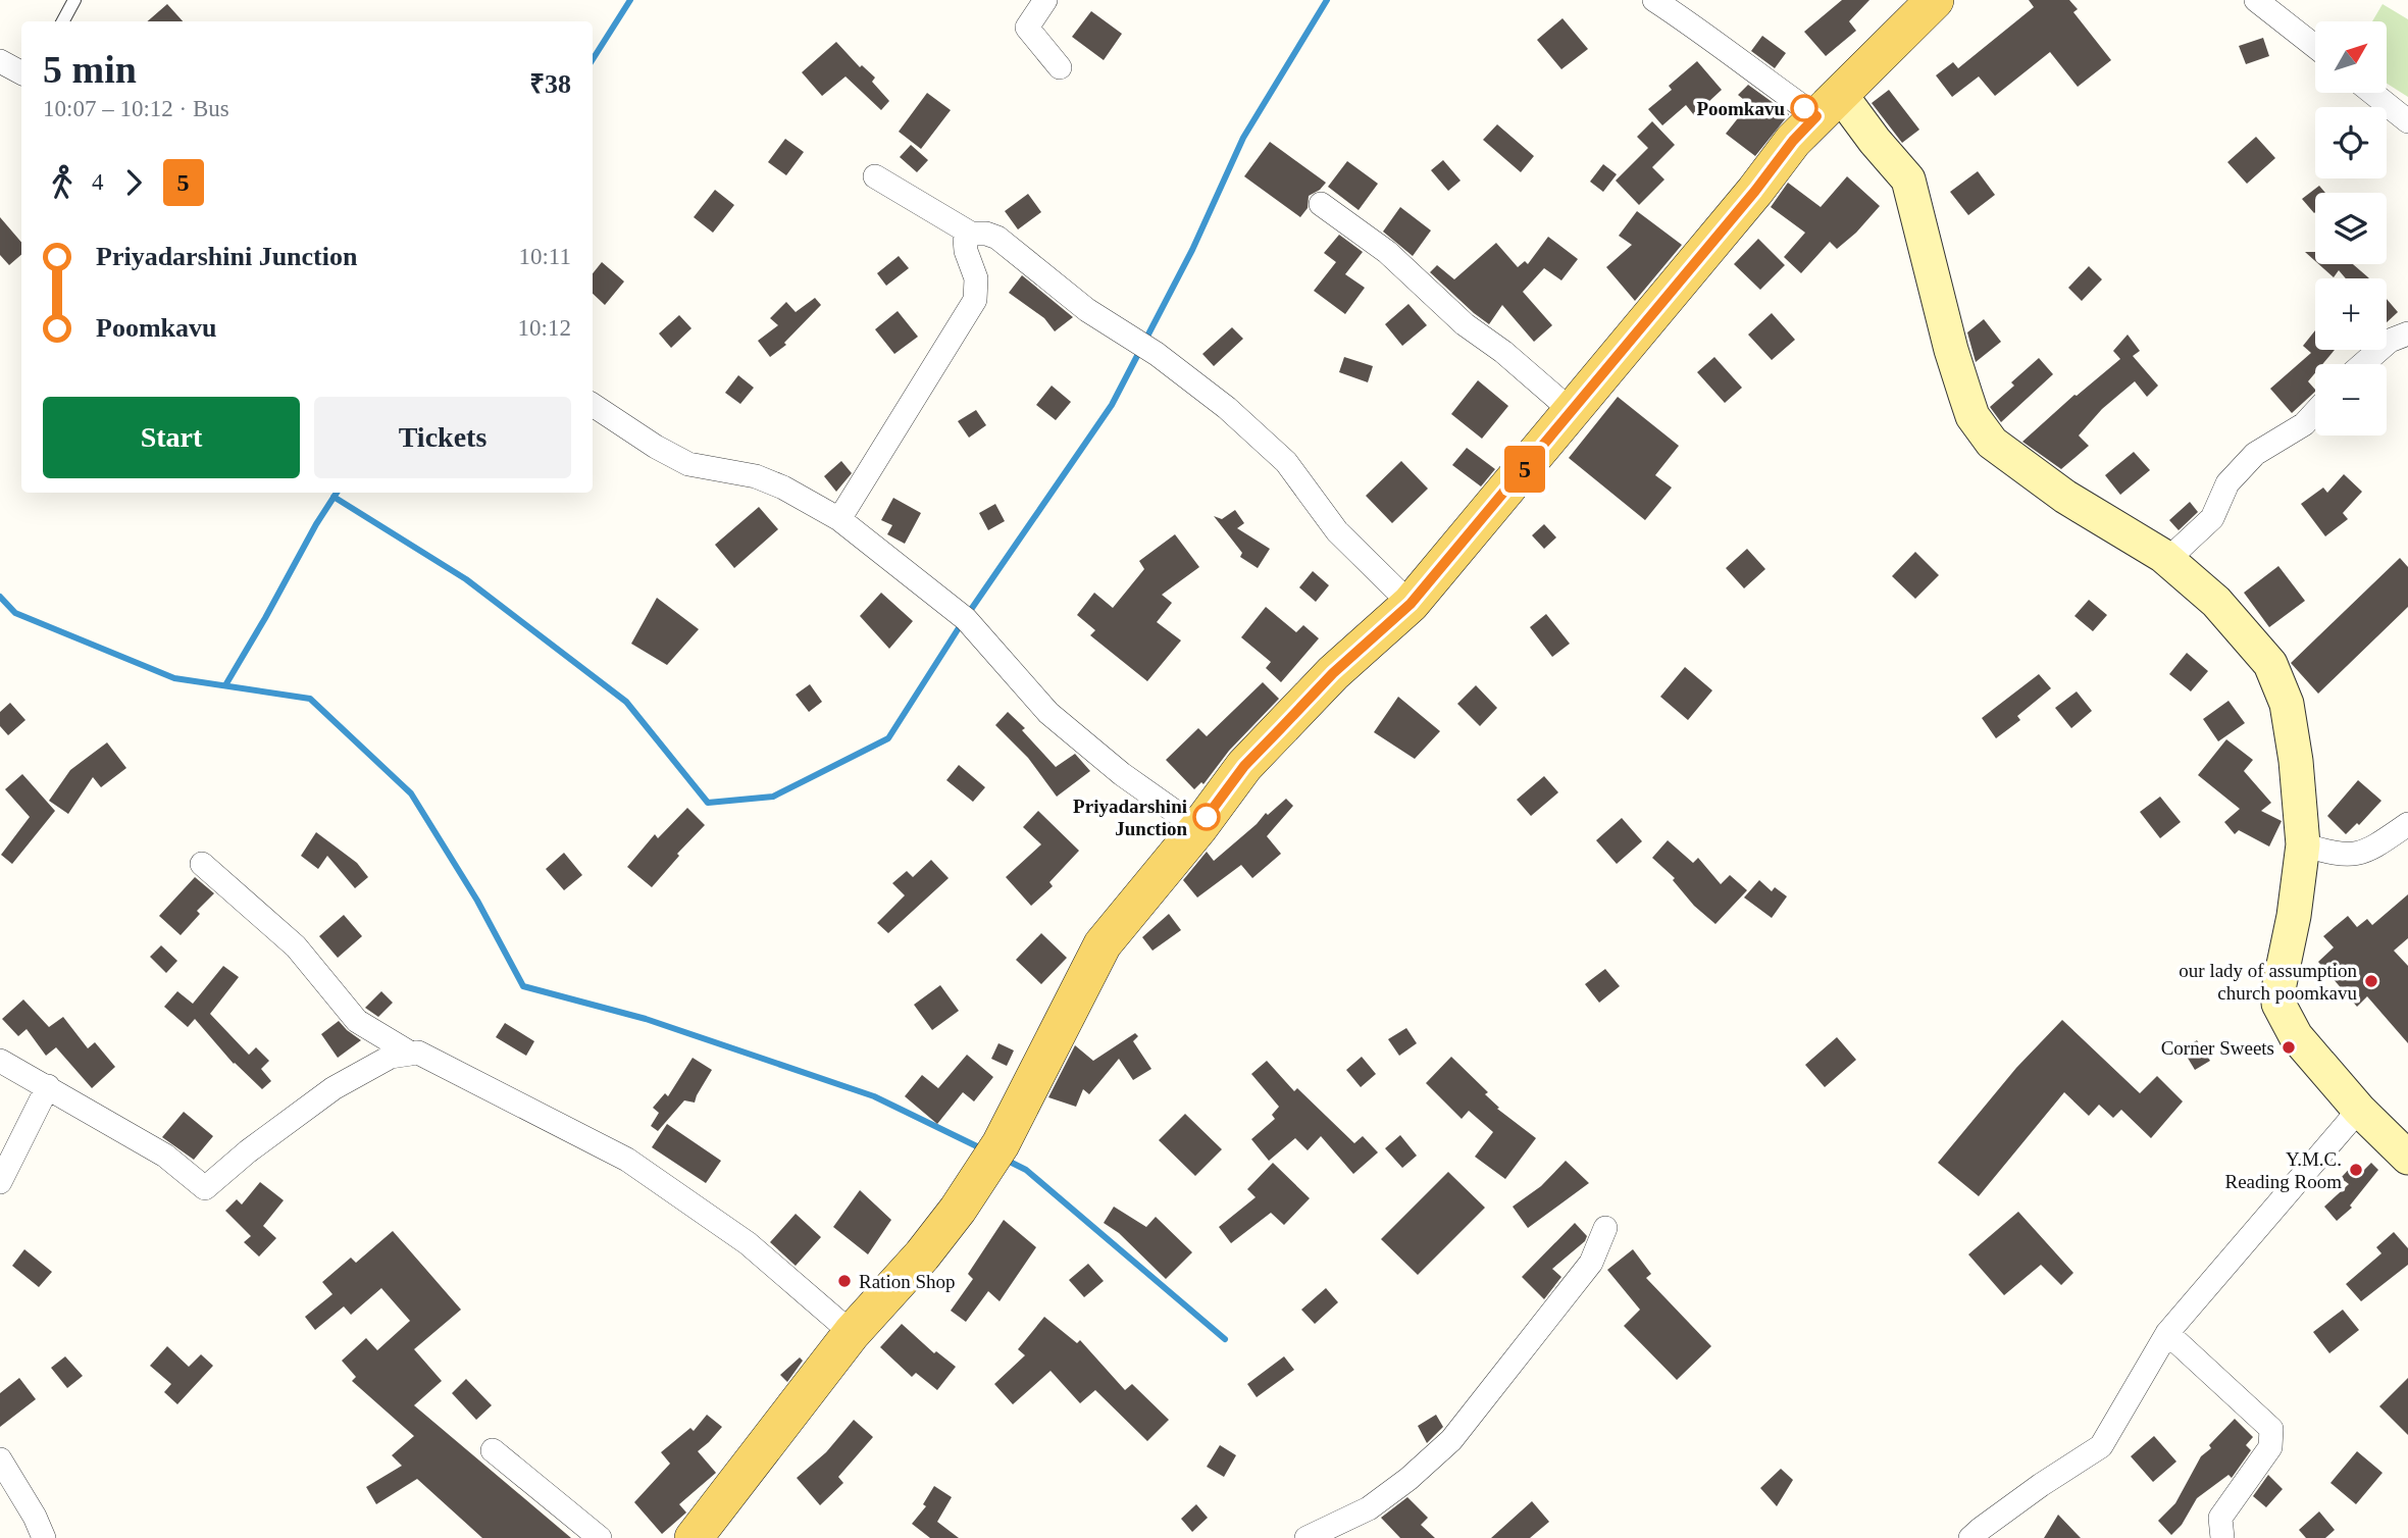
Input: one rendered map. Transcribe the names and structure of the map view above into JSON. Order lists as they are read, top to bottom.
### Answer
{
  "places": [
    "Poomkavu",
    "Priyadarshini Junction",
    "our lady of assumption church poomkavu",
    "Corner Sweets",
    "Y.M.C. Reading Room",
    "Ration Shop"
  ],
  "lines": ["bus line 5"],
  "north": "top right",
  "page": {
    "on_map": "5",
    "map_buttons": ["+", "−"],
    "heading": ["5 min", "10:07 – 10:12 · Bus", "₹38"],
    "legs": ["4", "5"],
    "list": [
      {
        "name": "Priyadarshini Junction",
        "value": "10:11"
      },
      {
        "name": "Poomkavu",
        "value": "10:12"
      }
    ],
    "buttons": ["Start", "Tickets"]
  }
}
